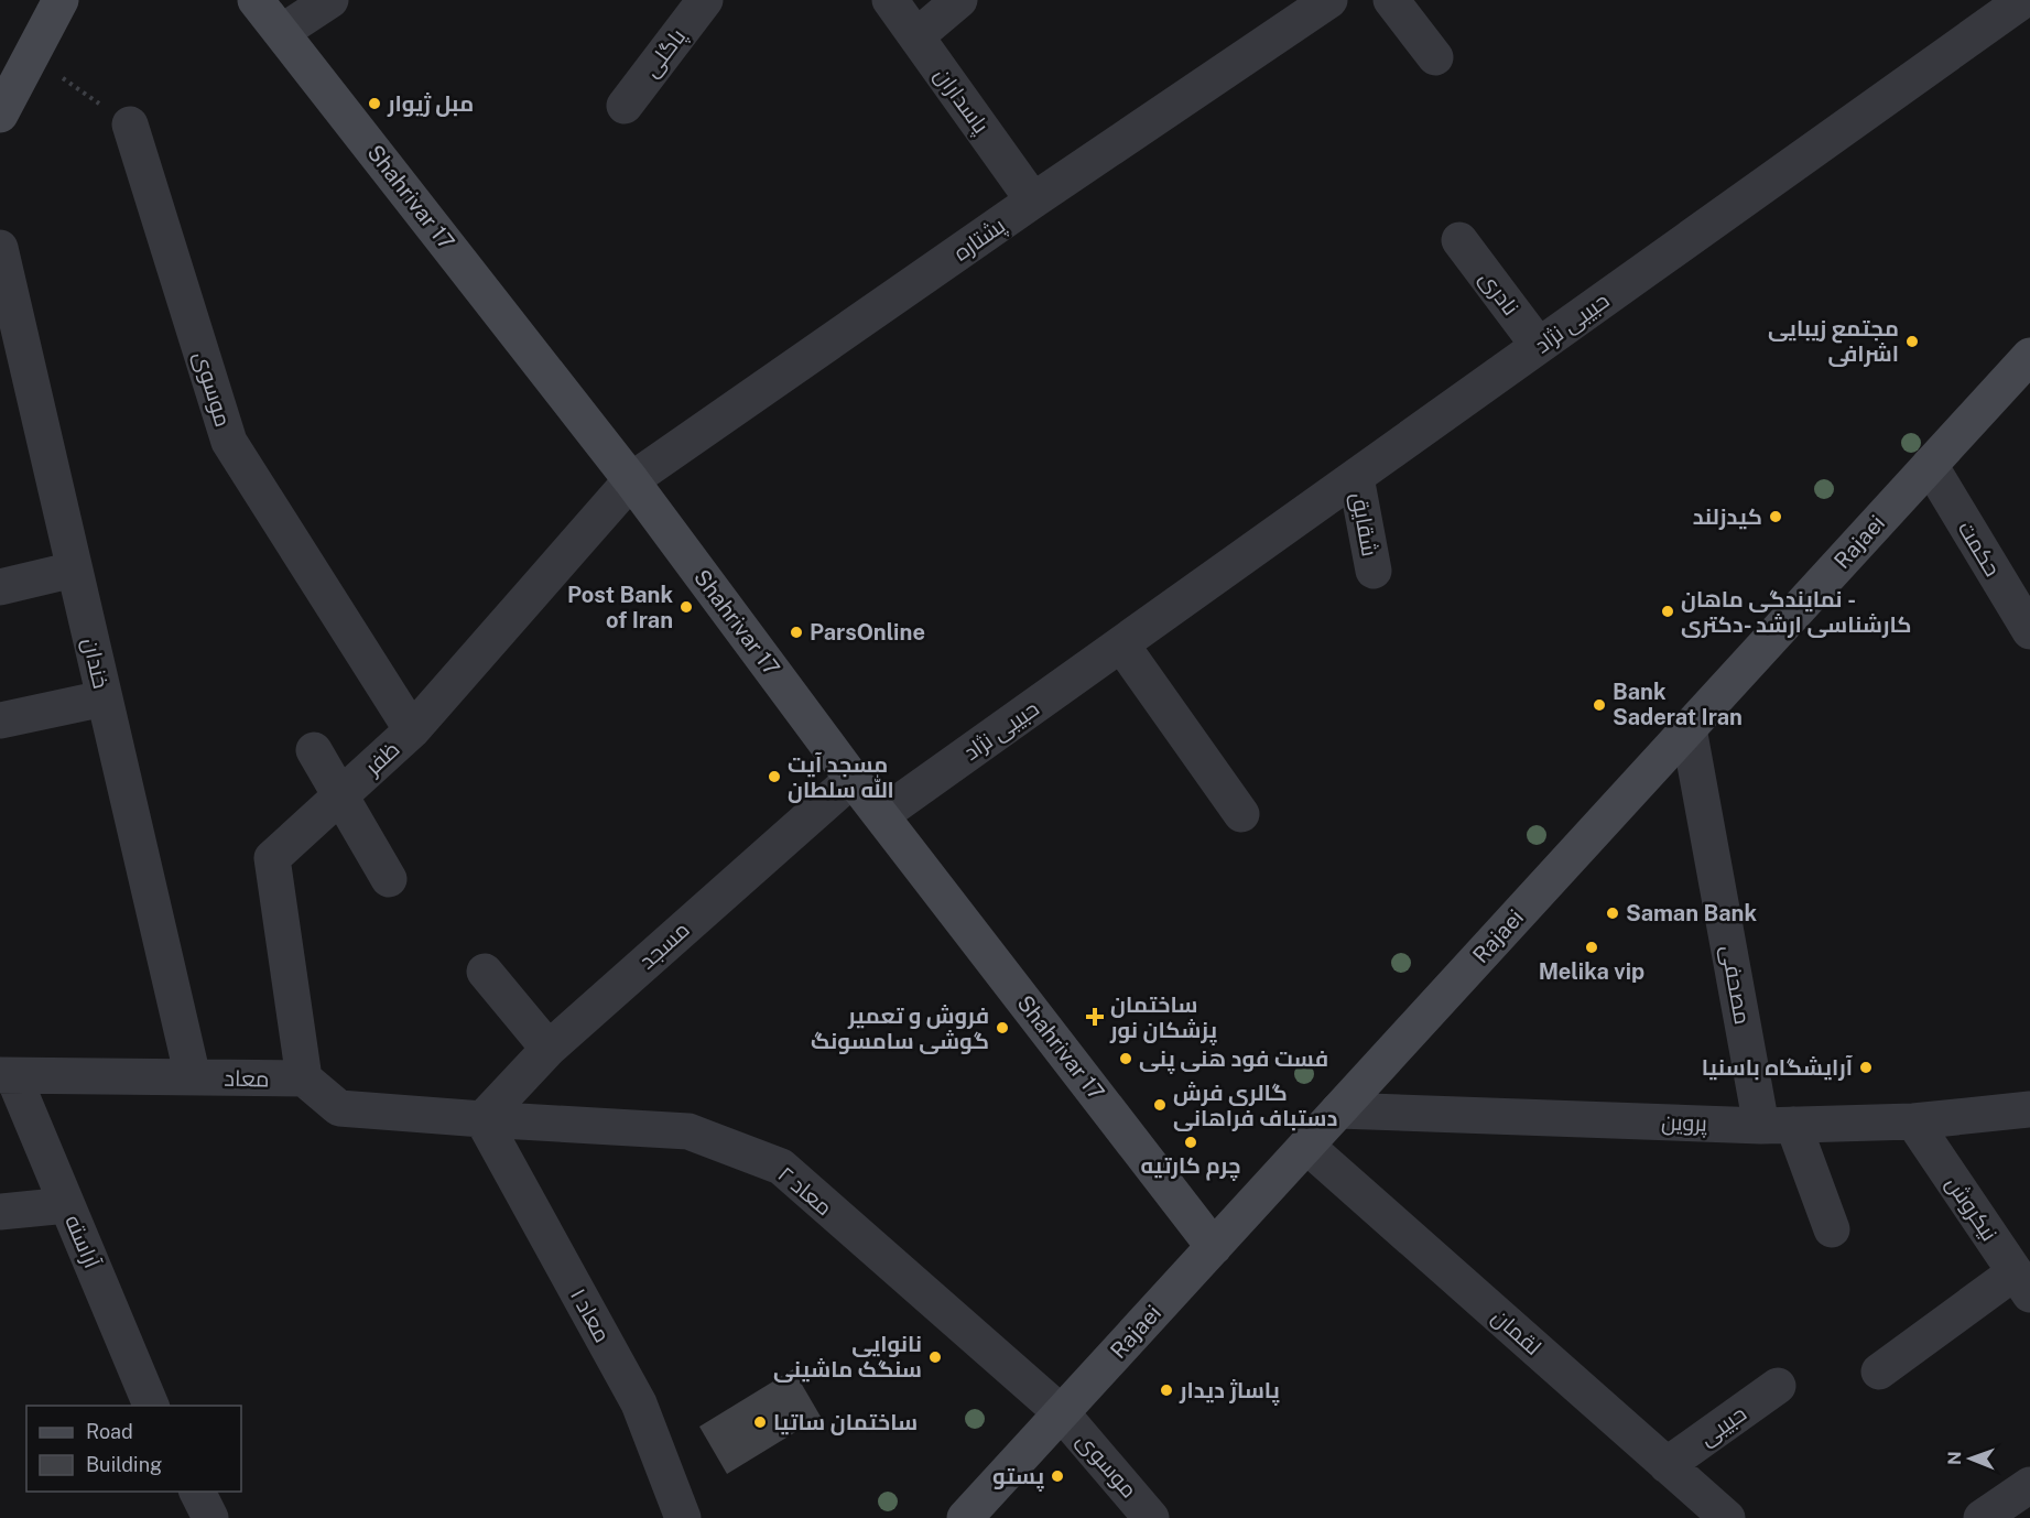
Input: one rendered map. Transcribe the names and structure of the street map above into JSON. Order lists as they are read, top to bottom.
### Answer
{
  "streets": {
    "main road": ["Shahrivar 17", "Rajaei"],
    "street": [
      "پاگلی",
      "پاسداران",
      "پشتاره",
      "نادری",
      "حبیبی نژاد",
      "موسوی",
      "شقایق",
      "حکمت",
      "خندان",
      "ظفر",
      "مسجد",
      "مصحفی",
      "معاد",
      "پروین",
      "معاد ۲",
      "نیکروش",
      "آراسته",
      "معاد ۱",
      "لقمان",
      "حبیبی"
    ]
  },
  "crossings": [
    ["پاسداران", "پشتاره"],
    ["Shahrivar 17", "پشتاره"],
    ["Shahrivar 17", "حبیبی نژاد"],
    ["Shahrivar 17", "Rajaei"],
    ["Shahrivar 17", "ظفر"],
    ["Shahrivar 17", "مسجد"],
    ["پشتاره", "ظفر"],
    ["نادری", "حبیبی نژاد"],
    ["حبیبی نژاد", "شقایق"],
    ["موسوی", "Rajaei"],
    ["موسوی", "ظفر"],
    ["موسوی", "معاد ۲"],
    ["Rajaei", "حکمت"],
    ["Rajaei", "مصحفی"],
    ["Rajaei", "پروین"],
    ["Rajaei", "معاد ۲"],
    ["Rajaei", "لقمان"],
    ["خندان", "معاد"],
    ["ظفر", "معاد"],
    ["مسجد", "معاد ۲"],
    ["مسجد", "معاد ۱"],
    ["مصحفی", "پروین"],
    ["معاد", "آراسته"],
    ["پروین", "نیکروش"],
    ["معاد ۲", "معاد ۱"],
    ["لقمان", "حبیبی"]
  ],
  "places": {
    "other": [
      "مبل ژیوار",
      "مجتمع زیبایی اشرافی",
      "کیدزلند",
      "Post Bank of Iran",
      "نمایندگی ماهان - کارشناسی ارشد -دکتری",
      "ParsOnline",
      "Bank Saderat Iran",
      "مسجد آیت الله سلطان",
      "Saman Bank",
      "Melika vip",
      "فروش و تعمیر گوشی سامسونگ",
      "فست فود هنی پنی",
      "آرایشگاه باسنیا",
      "گالری فرش دستباف فراهانی",
      "چرم کارتیه",
      "نانوایی سنگک ماشینی",
      "پاساژ دیدار",
      "ساختمان ساتیا",
      "پستو"
    ],
    "health": ["ساختمان پزشکان نور"]
  },
  "legend": ["Road", "Building"],
  "north": "left"
}
